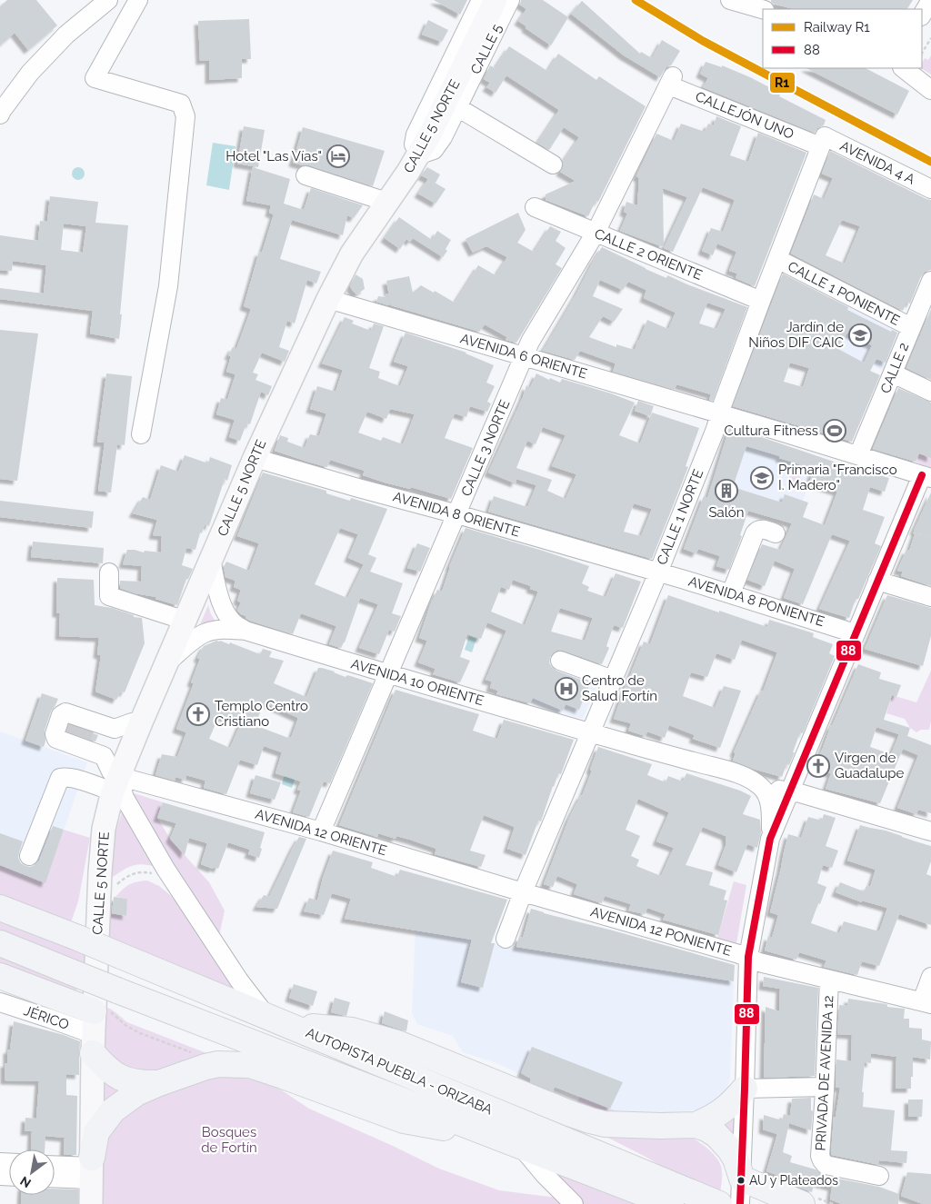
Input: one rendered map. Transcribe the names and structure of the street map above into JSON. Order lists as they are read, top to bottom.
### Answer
{
  "streets": {
    "highway": ["AUTOPISTA PUEBLA - ORIZABA"],
    "main road": ["CALLE 5 NORTE"],
    "street": [
      "CALLE 5",
      "CALLEJÓN UNO",
      "AVENIDA 4 A",
      "CALLE 2 ORIENTE",
      "CALLE 1 PONIENTE",
      "AVENIDA 6 ORIENTE",
      "CALLE 2",
      "CALLE 3 NORTE",
      "AVENIDA 8 ORIENTE",
      "CALLE 1 NORTE",
      "AVENIDA 8 PONIENTE",
      "AVENIDA 10 ORIENTE",
      "AVENIDA 12 ORIENTE",
      "AVENIDA 12 PONIENTE",
      "JÉRICO",
      "PRIVADA DE AVENIDA 12"
    ]
  },
  "crossings": [
    ["CALLE 5", "CALLE 5 NORTE"],
    ["CALLEJÓN UNO", "AVENIDA 4 A"],
    ["CALLEJÓN UNO", "CALLE 3 NORTE"],
    ["CALLEJÓN UNO", "CALLE 1 NORTE"],
    ["CALLE 5 NORTE", "AVENIDA 6 ORIENTE"],
    ["CALLE 5 NORTE", "AVENIDA 8 ORIENTE"],
    ["CALLE 5 NORTE", "AVENIDA 12 ORIENTE"],
    ["CALLE 5 NORTE", "JÉRICO"],
    ["CALLE 5 NORTE", "AUTOPISTA PUEBLA - ORIZABA"],
    ["AVENIDA 4 A", "CALLE 1 NORTE"],
    ["CALLE 2 ORIENTE", "CALLE 3 NORTE"],
    ["CALLE 2 ORIENTE", "CALLE 1 NORTE"],
    ["CALLE 1 PONIENTE", "CALLE 2"],
    ["CALLE 1 PONIENTE", "CALLE 1 NORTE"],
    ["AVENIDA 6 ORIENTE", "CALLE 2"],
    ["AVENIDA 6 ORIENTE", "CALLE 3 NORTE"],
    ["AVENIDA 6 ORIENTE", "CALLE 1 NORTE"],
    ["CALLE 3 NORTE", "AVENIDA 8 ORIENTE"],
    ["CALLE 3 NORTE", "AVENIDA 10 ORIENTE"],
    ["CALLE 3 NORTE", "AVENIDA 12 ORIENTE"],
    ["AVENIDA 8 ORIENTE", "CALLE 1 NORTE"],
    ["AVENIDA 8 ORIENTE", "AVENIDA 8 PONIENTE"],
    ["CALLE 1 NORTE", "AVENIDA 8 PONIENTE"],
    ["CALLE 1 NORTE", "AVENIDA 10 ORIENTE"],
    ["CALLE 1 NORTE", "AVENIDA 12 ORIENTE"],
    ["CALLE 1 NORTE", "AVENIDA 12 PONIENTE"],
    ["AVENIDA 12 ORIENTE", "AVENIDA 12 PONIENTE"],
    ["AVENIDA 12 PONIENTE", "PRIVADA DE AVENIDA 12"],
    ["JÉRICO", "AUTOPISTA PUEBLA - ORIZABA"]
  ],
  "parks": ["Bosques de Fortín"],
  "places": {
    "hotel": ["Hotel \"Las Vías\""],
    "school or university": ["Jardín de Niños DIF CAIC", "Primaria \"Francisco I. Madero\""],
    "sports": ["Cultura Fitness"],
    "building": ["Salón"],
    "hospital": ["Centro de Salud Fortín"],
    "church": ["Templo Centro Cristiano", "Virgen de Guadalupe"],
    "other": ["AU y Plateados"]
  },
  "lines": ["rail line R1", "transit line 88"],
  "legend": ["Railway R1", "88"],
  "north": "bottom left"
}
